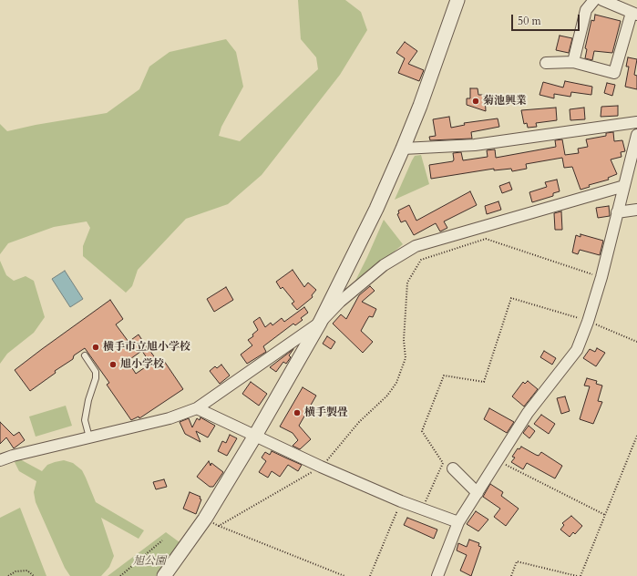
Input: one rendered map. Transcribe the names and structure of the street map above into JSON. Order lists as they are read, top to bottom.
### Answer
{
  "parks": ["旭公園"],
  "places": [
    "菊池興業",
    "横手市立旭小学校",
    "旭小学校",
    "横手製畳"
  ],
  "scale_bar": "50 m"
}
